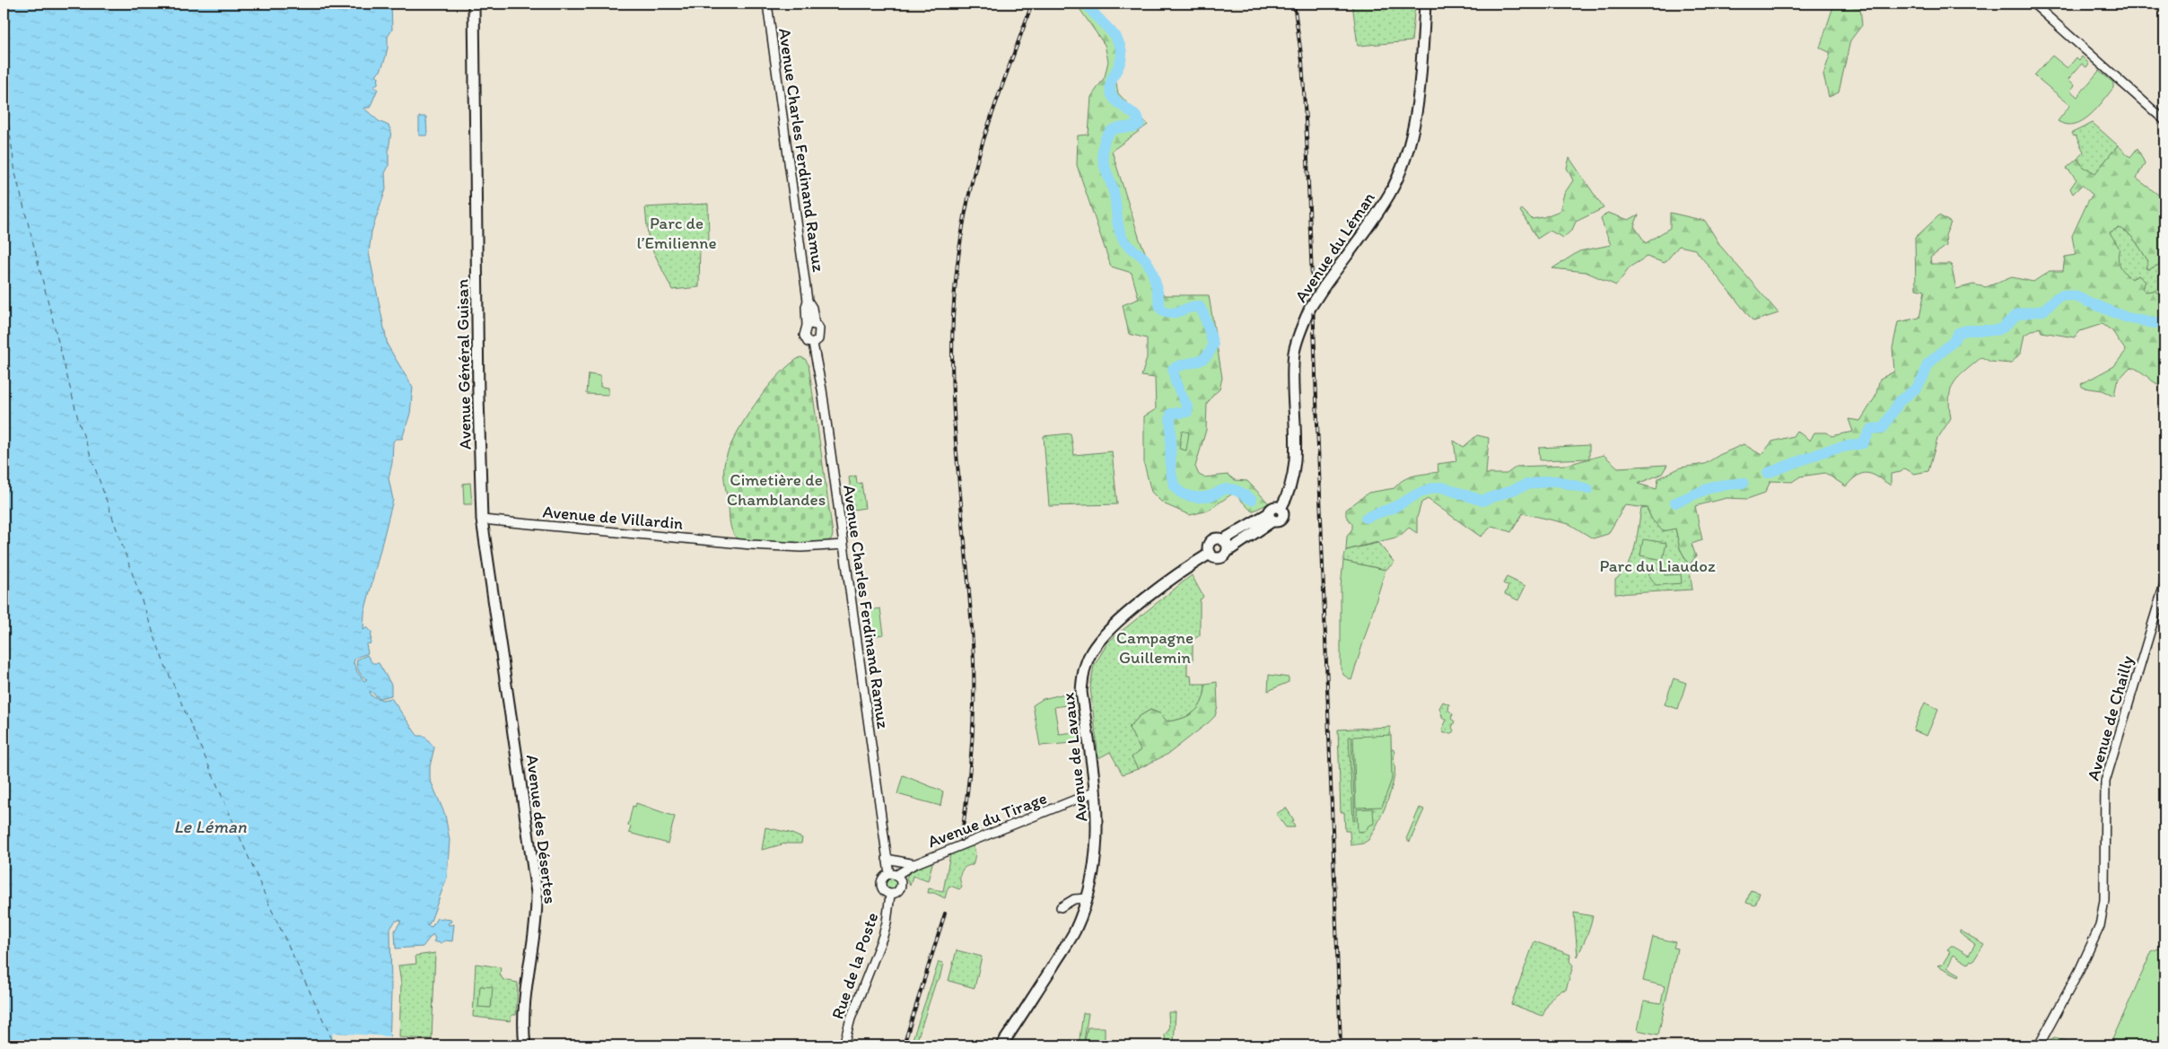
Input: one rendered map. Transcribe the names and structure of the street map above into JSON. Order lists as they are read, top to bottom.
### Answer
{
  "streets": {
    "main road": [
      "Avenue du Léman",
      "Avenue Général Guisan",
      "Avenue de Lavaux",
      "Avenue des Désertes"
    ],
    "street": [
      "Avenue Charles Ferdinand Ramuz",
      "Avenue de Villardin",
      "Avenue de Chailly",
      "Avenue du Tirage",
      "Rue de la Poste"
    ]
  },
  "crossings": [
    ["Avenue Charles Ferdinand Ramuz", "Avenue de Villardin"],
    ["Avenue Charles Ferdinand Ramuz", "Avenue du Tirage"],
    ["Avenue Charles Ferdinand Ramuz", "Rue de la Poste"],
    ["Avenue Général Guisan", "Avenue de Villardin"],
    ["Avenue Général Guisan", "Avenue des Désertes"],
    ["Avenue de Lavaux", "Avenue du Tirage"],
    ["Avenue du Tirage", "Rue de la Poste"]
  ],
  "water": ["Le Léman"],
  "parks": [
    "Parc de l’Emilienne",
    "Cimetière de Chamblandes",
    "Parc du Liaudoz",
    "Campagne Guillemin"
  ]
}
